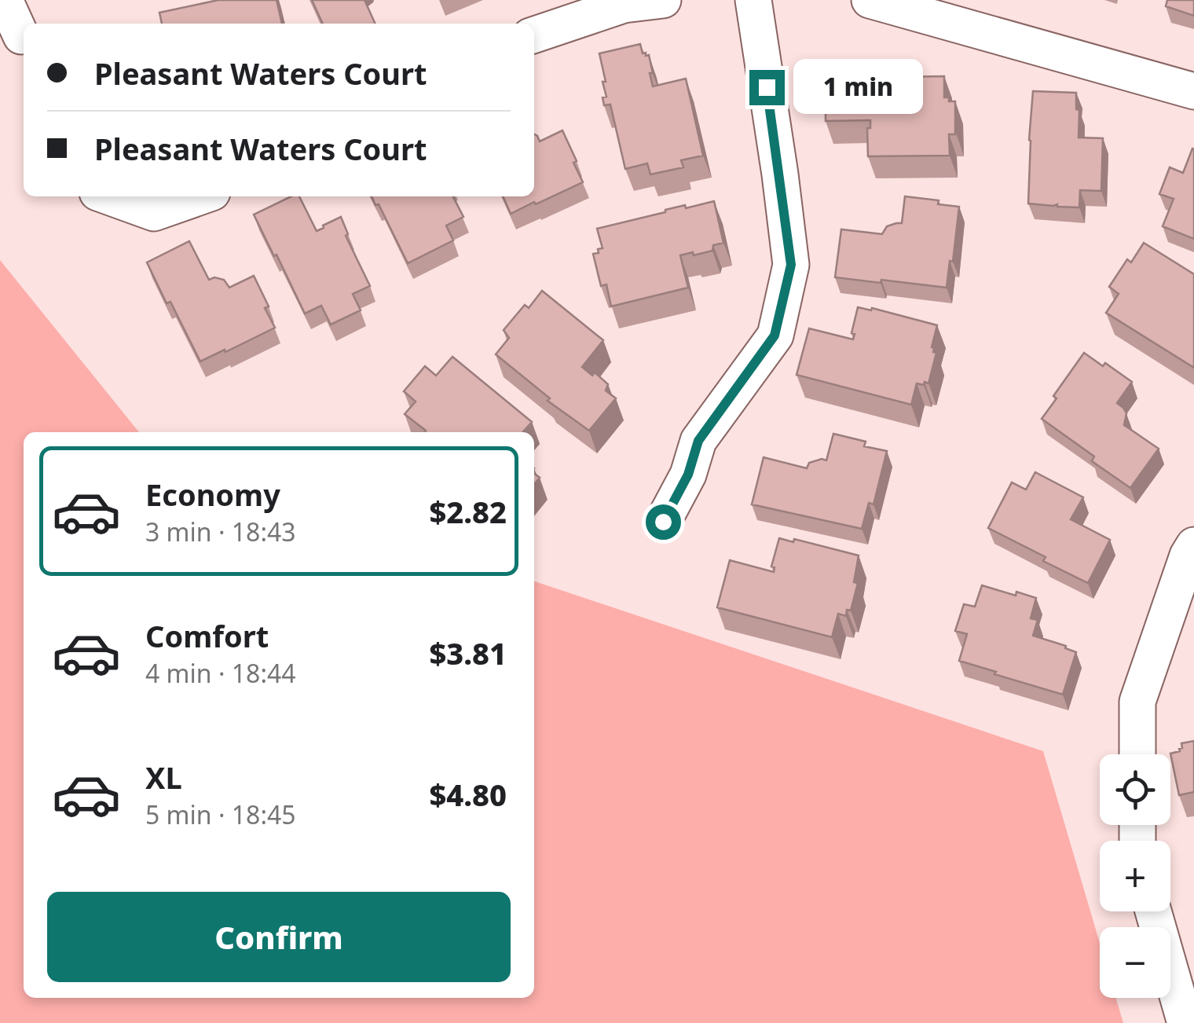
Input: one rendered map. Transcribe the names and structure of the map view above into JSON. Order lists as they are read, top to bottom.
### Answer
{
  "page": {
    "banner": ["Pleasant Waters Court", "Pleasant Waters Court"],
    "bubble": "1 min",
    "list": [
      {
        "name": "Economy",
        "note": "3 min · 18:43",
        "value": "$2.82"
      },
      {
        "name": "Comfort",
        "note": "4 min · 18:44",
        "value": "$3.81"
      },
      {
        "name": "XL",
        "note": "5 min · 18:45",
        "value": "$4.80"
      }
    ],
    "map_buttons": ["+", "−"],
    "buttons": "Confirm"
  }
}
